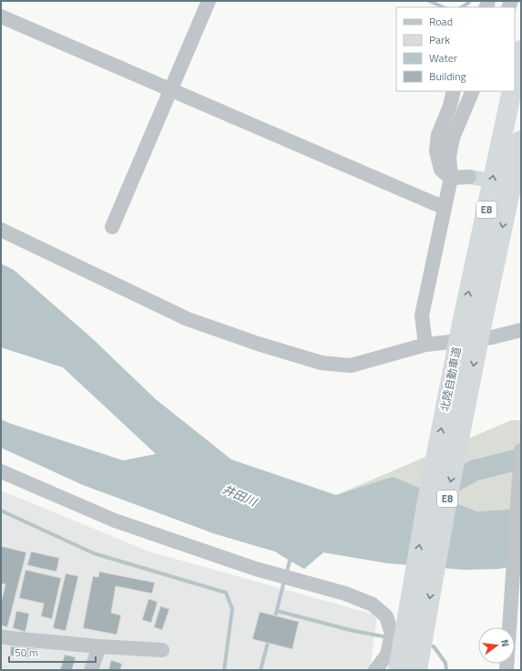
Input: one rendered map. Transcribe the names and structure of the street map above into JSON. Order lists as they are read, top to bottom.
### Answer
{
  "streets": {
    "highway": ["E8", "北陸自動車道"]
  },
  "water": ["井田川"],
  "legend": [
    "Road",
    "Park",
    "Water",
    "Building"
  ],
  "scale_bar": "50 m",
  "north": "right"
}
